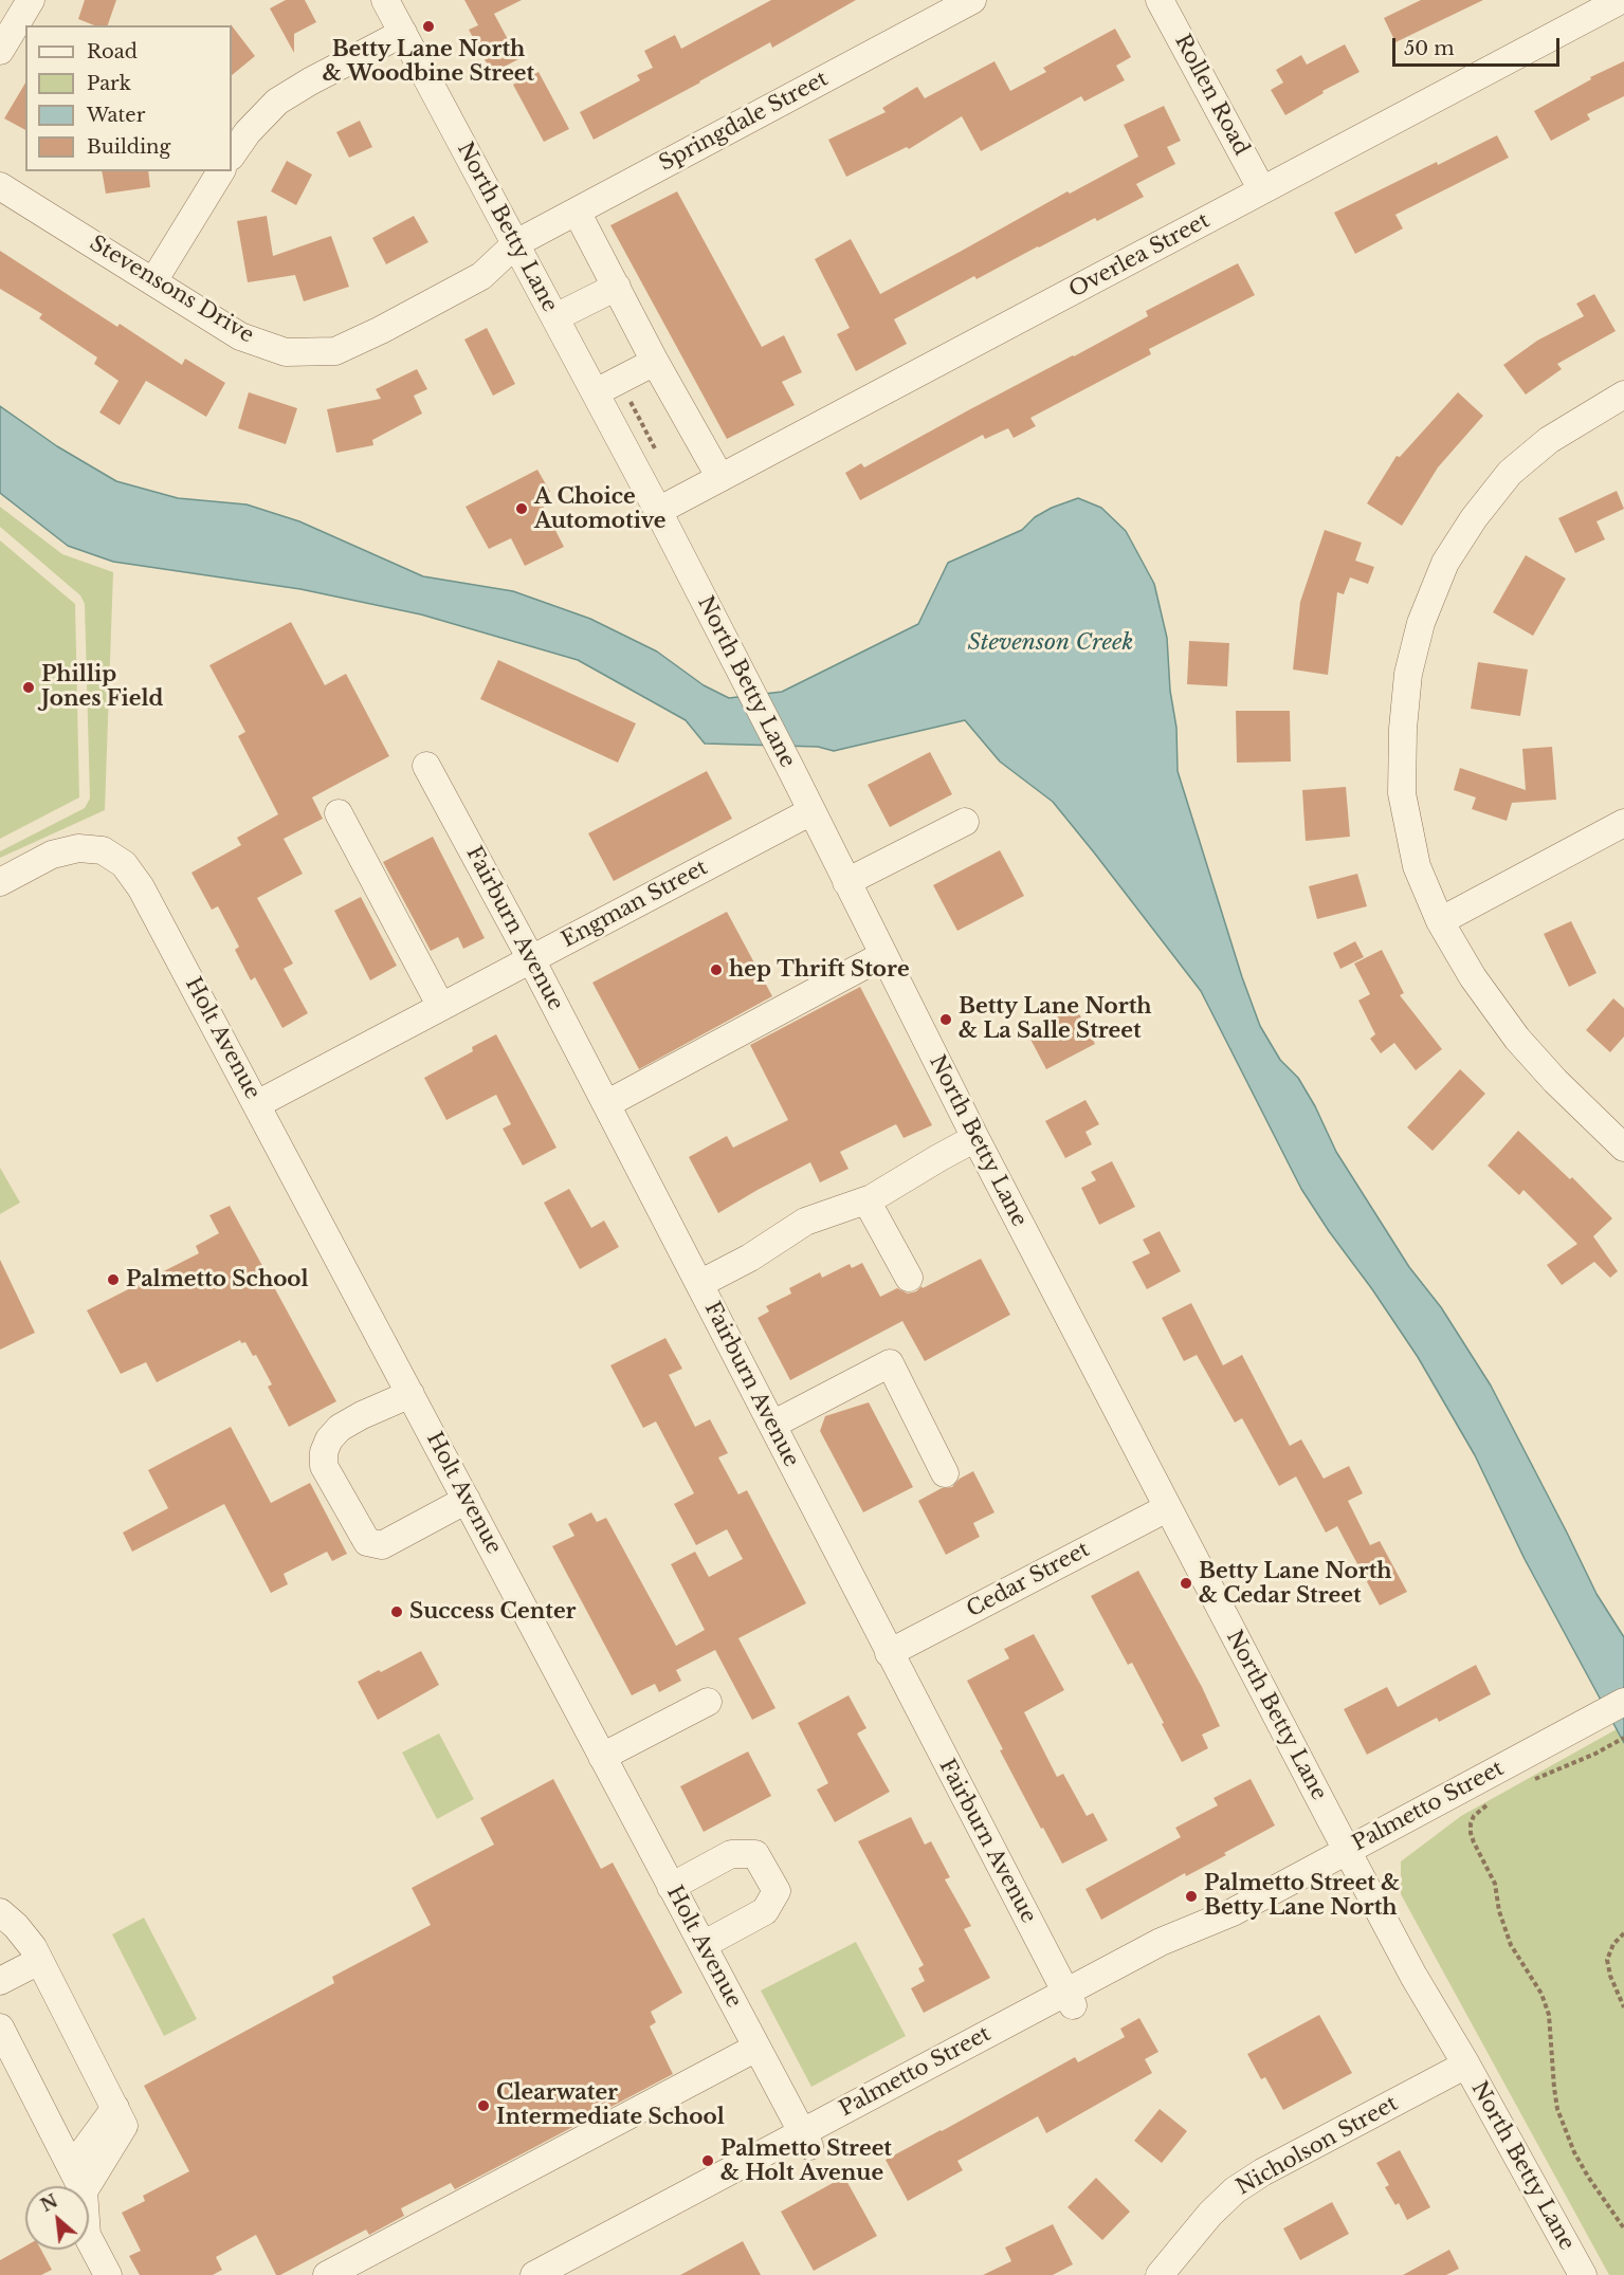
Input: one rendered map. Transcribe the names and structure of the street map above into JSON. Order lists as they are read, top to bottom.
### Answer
{
  "streets": {
    "street": [
      "Rollen Road",
      "Springdale Street",
      "North Betty Lane",
      "Overlea Street",
      "Stevensons Drive",
      "Engman Street",
      "Fairburn Avenue",
      "Holt Avenue",
      "Cedar Street",
      "Palmetto Street",
      "Nicholson Street"
    ]
  },
  "crossings": [
    ["Rollen Road", "Overlea Street"],
    ["Springdale Street", "North Betty Lane"],
    ["Springdale Street", "Stevensons Drive"],
    ["North Betty Lane", "Overlea Street"],
    ["North Betty Lane", "Stevensons Drive"],
    ["North Betty Lane", "Engman Street"],
    ["North Betty Lane", "Cedar Street"],
    ["North Betty Lane", "Palmetto Street"],
    ["North Betty Lane", "Nicholson Street"],
    ["Engman Street", "Fairburn Avenue"],
    ["Engman Street", "Holt Avenue"],
    ["Fairburn Avenue", "Cedar Street"],
    ["Fairburn Avenue", "Palmetto Street"],
    ["Holt Avenue", "Palmetto Street"]
  ],
  "water": ["Stevenson Creek"],
  "places": [
    "Betty Lane North & Woodbine Street",
    "A Choice Automotive",
    "Phillip Jones Field",
    "hep Thrift Store",
    "Betty Lane North & La Salle Street",
    "Palmetto School",
    "Betty Lane North & Cedar Street",
    "Success Center",
    "Palmetto Street & Betty Lane North",
    "Clearwater Intermediate School",
    "Palmetto Street & Holt Avenue"
  ],
  "legend": [
    "Road",
    "Park",
    "Water",
    "Building"
  ],
  "scale_bar": "50 m",
  "north": "top left"
}
